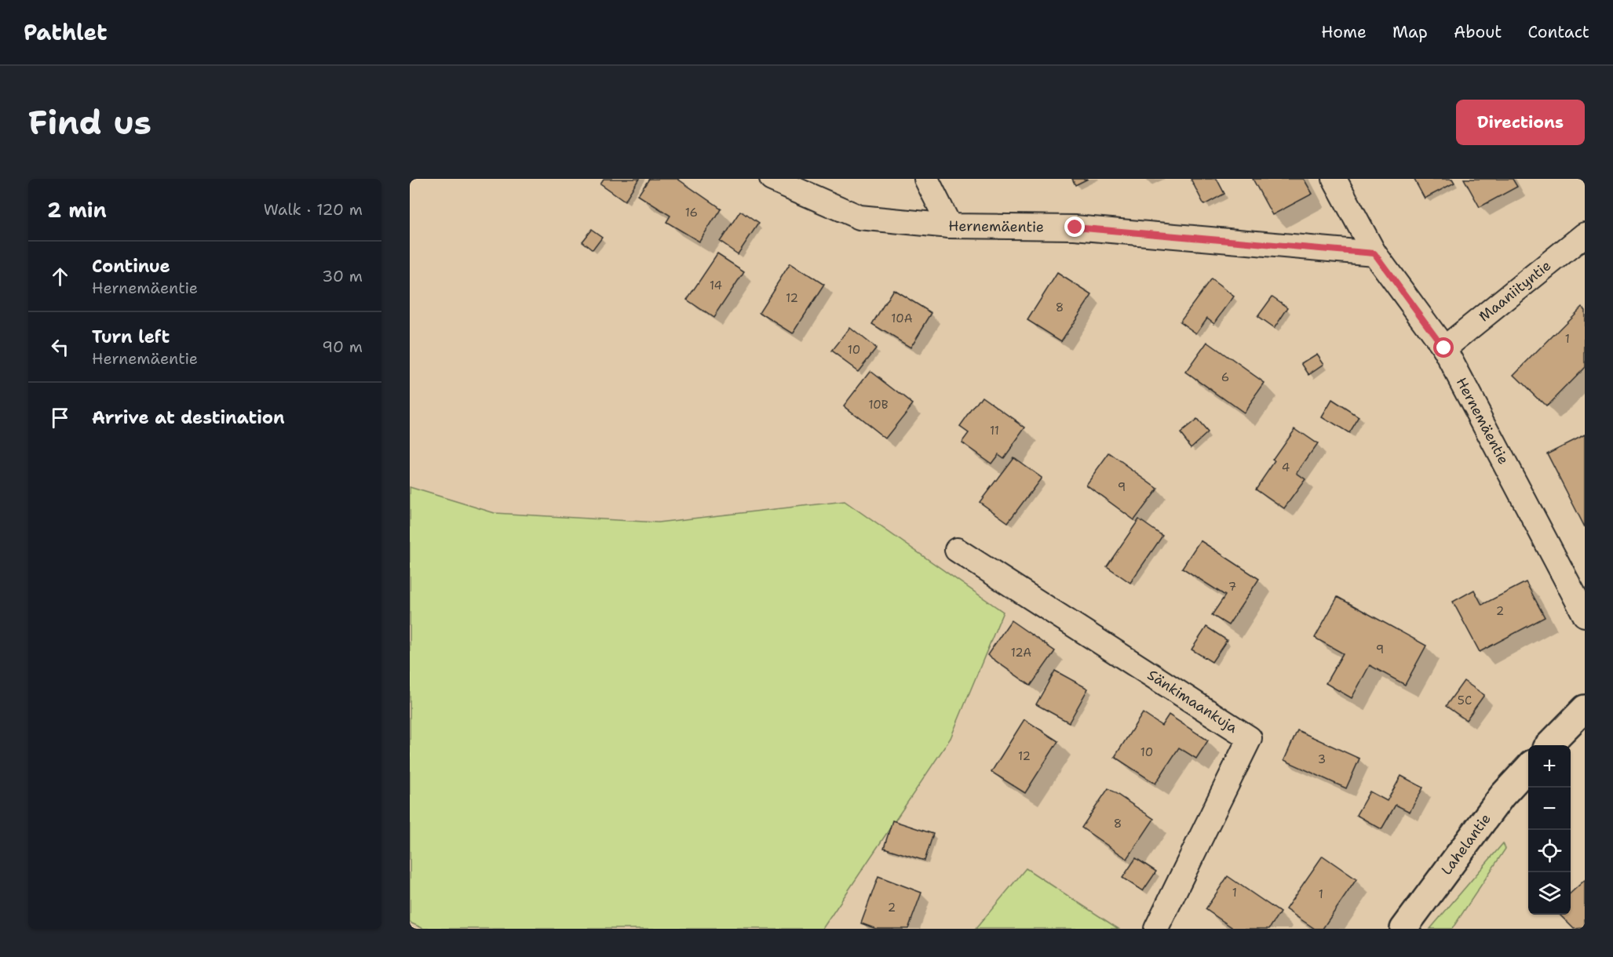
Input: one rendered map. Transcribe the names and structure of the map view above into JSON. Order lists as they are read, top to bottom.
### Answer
{
  "streets": {
    "main road": ["Lahelantie"],
    "street": ["Hernemäentie", "Maaniityntie", "Sänkimaankuja"]
  },
  "crossings": [
    ["Hernemäentie", "Maaniityntie"]
  ],
  "house_numbers": [
    "16",
    "14",
    "12",
    "8",
    "10A",
    "1",
    "10",
    "6",
    "10B",
    "11",
    "4",
    "9",
    "7",
    "2",
    "9",
    "12A",
    "5C",
    "10",
    "12",
    "3",
    "8",
    "1",
    "1",
    "2"
  ],
  "page": {
    "header": "Pathlet",
    "nav": [
      "Home",
      "Map",
      "About",
      "Contact"
    ],
    "buttons": "Directions",
    "title": "Find us",
    "heading": ["2 min", "Walk · 120 m"],
    "list": [
      ["Continue", "Hernemäentie", "30 m"],
      ["Turn left", "Hernemäentie", "90 m"],
      "Arrive at destination"
    ],
    "map_buttons": ["+", "−"]
  }
}
